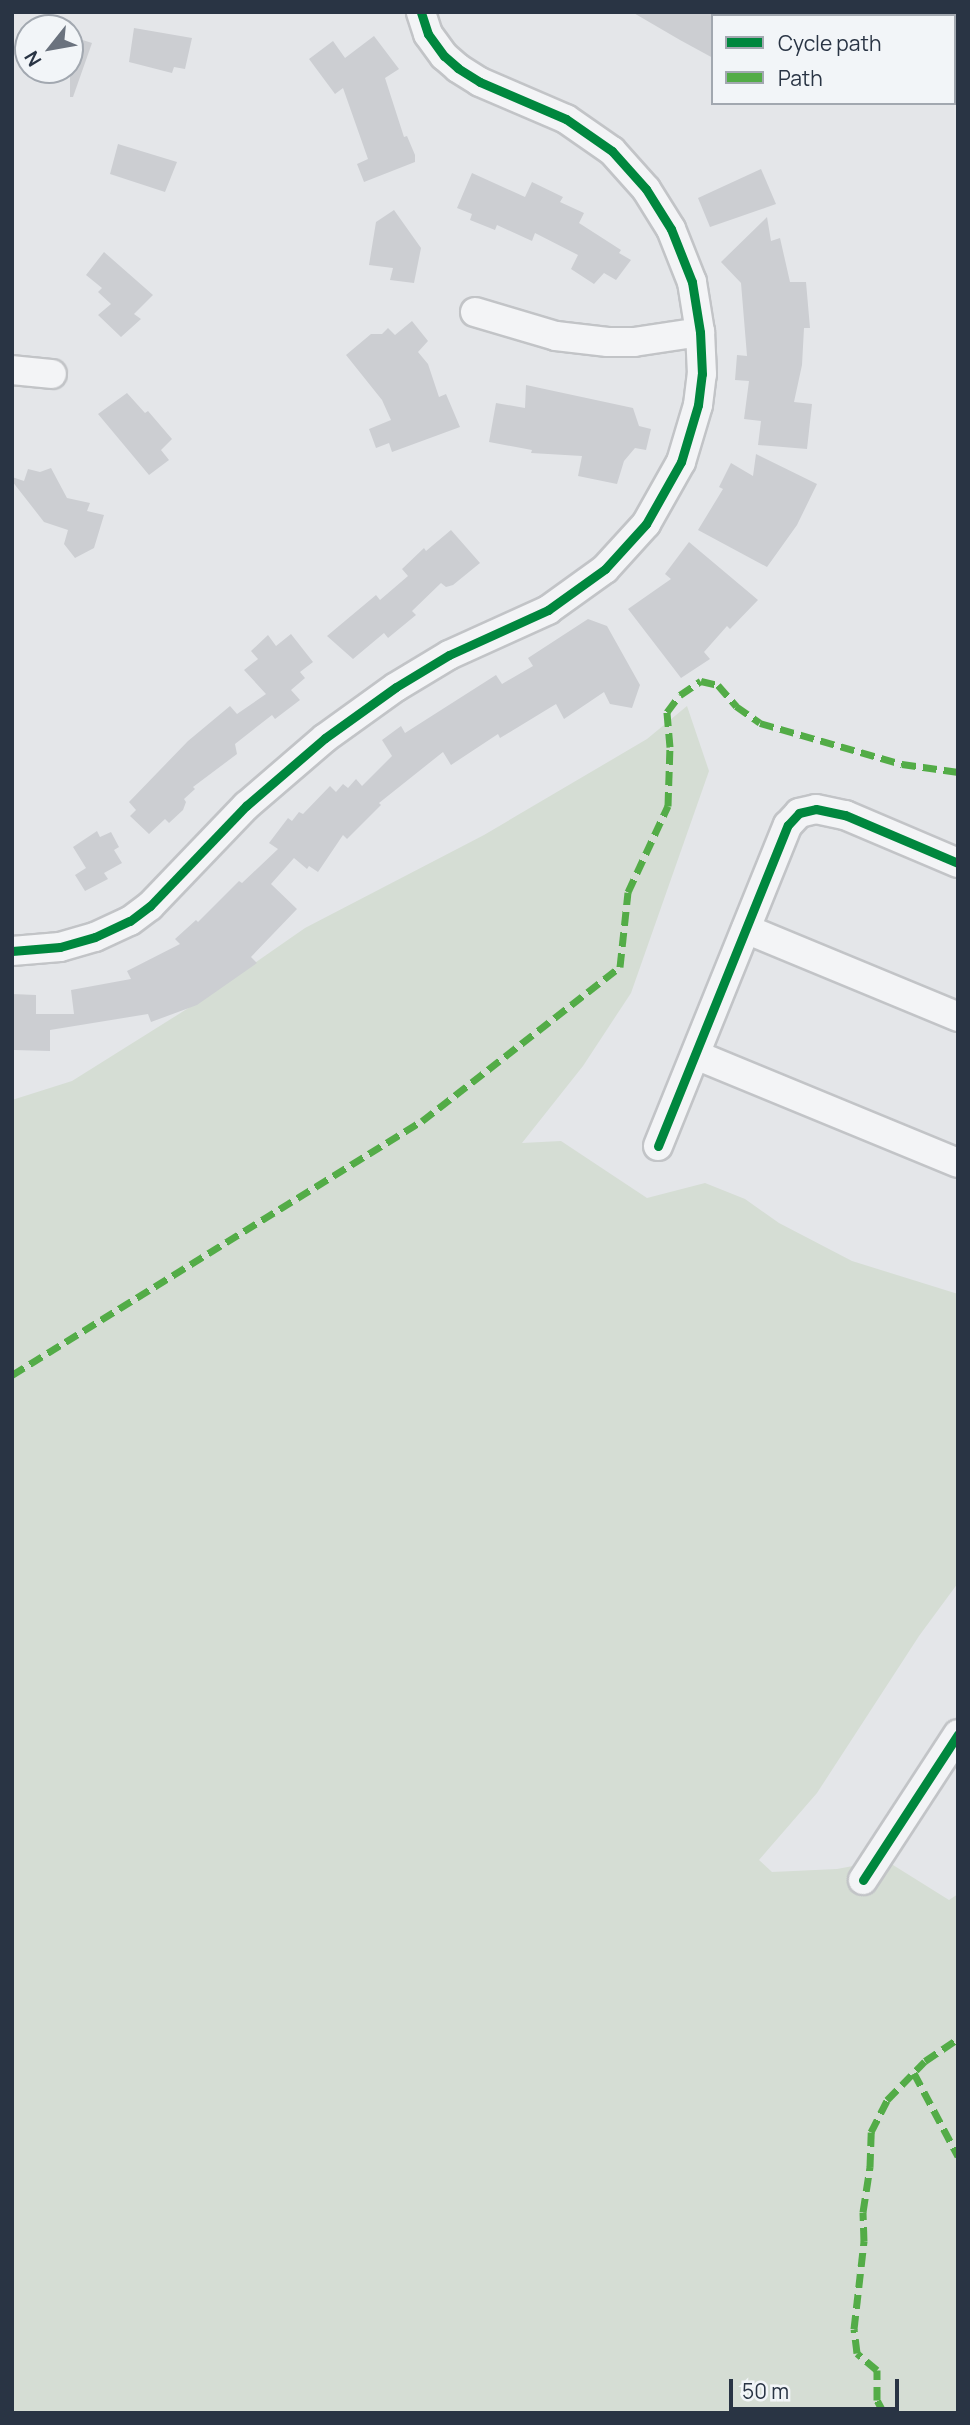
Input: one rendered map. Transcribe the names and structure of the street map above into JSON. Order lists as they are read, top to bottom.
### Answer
{
  "legend": ["Cycle path", "Path"],
  "scale_bar": "50 m",
  "north": "bottom left"
}
